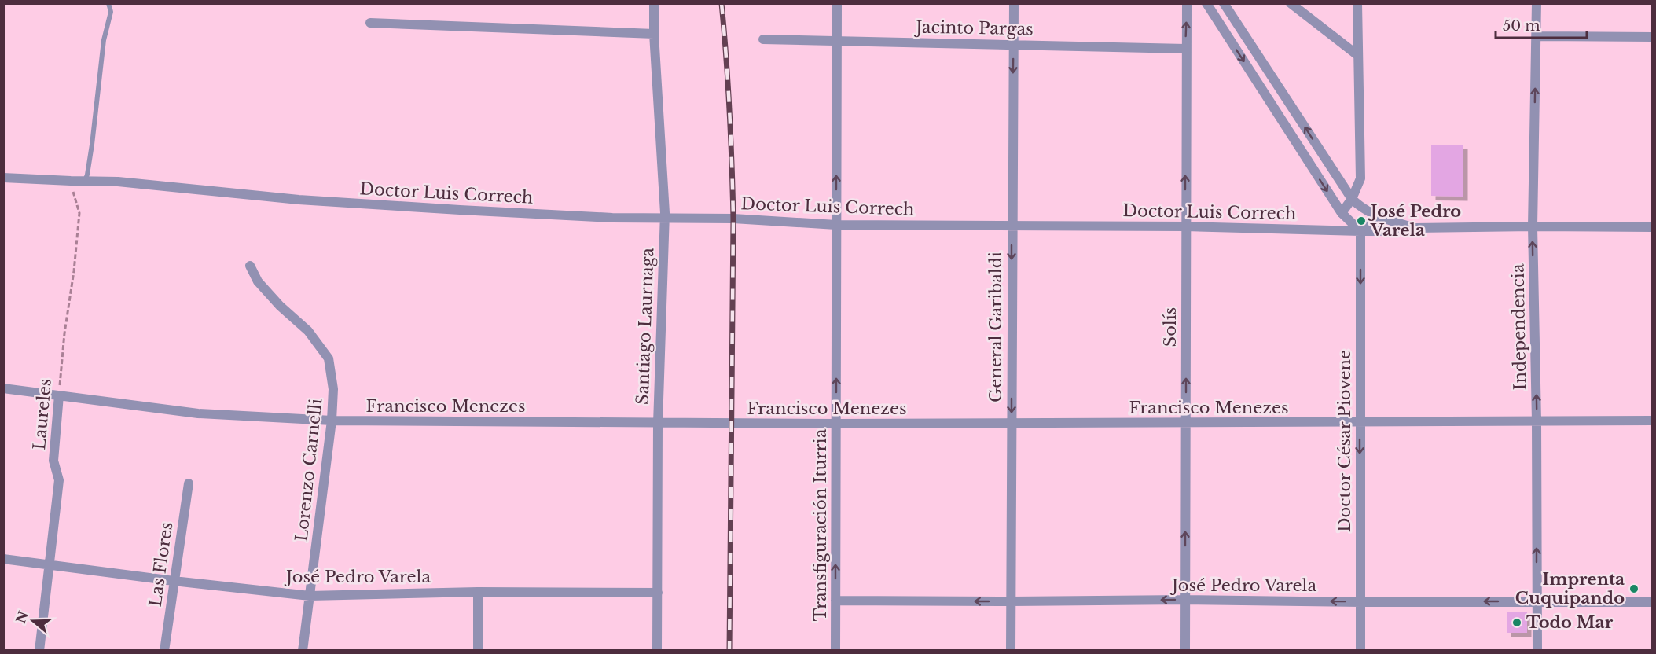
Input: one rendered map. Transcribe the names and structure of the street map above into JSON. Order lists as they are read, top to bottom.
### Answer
{
  "streets": {
    "street": [
      "Jacinto Pargas",
      "Doctor Luis Correch",
      "Santiago Laurnaga",
      "General Garibaldi",
      "Solís",
      "Independencia",
      "Francisco Menezes",
      "Laureles",
      "Doctor César Piovene",
      "Lorenzo Carnelli",
      "Transfiguración Iturria",
      "Las Flores",
      "José Pedro Varela"
    ]
  },
  "crossings": [
    ["Jacinto Pargas", "General Garibaldi"],
    ["Jacinto Pargas", "Solís"],
    ["Jacinto Pargas", "Transfiguración Iturria"],
    ["Doctor Luis Correch", "Santiago Laurnaga"],
    ["Doctor Luis Correch", "General Garibaldi"],
    ["Doctor Luis Correch", "Solís"],
    ["Doctor Luis Correch", "Independencia"],
    ["Doctor Luis Correch", "Laureles"],
    ["Doctor Luis Correch", "Doctor César Piovene"],
    ["Doctor Luis Correch", "Transfiguración Iturria"],
    ["Santiago Laurnaga", "Francisco Menezes"],
    ["Santiago Laurnaga", "José Pedro Varela"],
    ["General Garibaldi", "Francisco Menezes"],
    ["General Garibaldi", "José Pedro Varela"],
    ["Solís", "Francisco Menezes"],
    ["Solís", "José Pedro Varela"],
    ["Independencia", "Francisco Menezes"],
    ["Independencia", "José Pedro Varela"],
    ["Francisco Menezes", "Laureles"],
    ["Francisco Menezes", "Doctor César Piovene"],
    ["Francisco Menezes", "Lorenzo Carnelli"],
    ["Francisco Menezes", "Transfiguración Iturria"],
    ["Laureles", "José Pedro Varela"],
    ["Doctor César Piovene", "José Pedro Varela"],
    ["Lorenzo Carnelli", "José Pedro Varela"],
    ["Transfiguración Iturria", "José Pedro Varela"],
    ["Las Flores", "José Pedro Varela"]
  ],
  "one_way": [
    "General Garibaldi",
    "Solís",
    "Independencia",
    "Doctor César Piovene",
    "Transfiguración Iturria",
    "José Pedro Varela"
  ],
  "places": ["José Pedro Varela", "Imprenta Cuquipando", "Todo Mar"],
  "scale_bar": "50 m",
  "north": "left"
}
